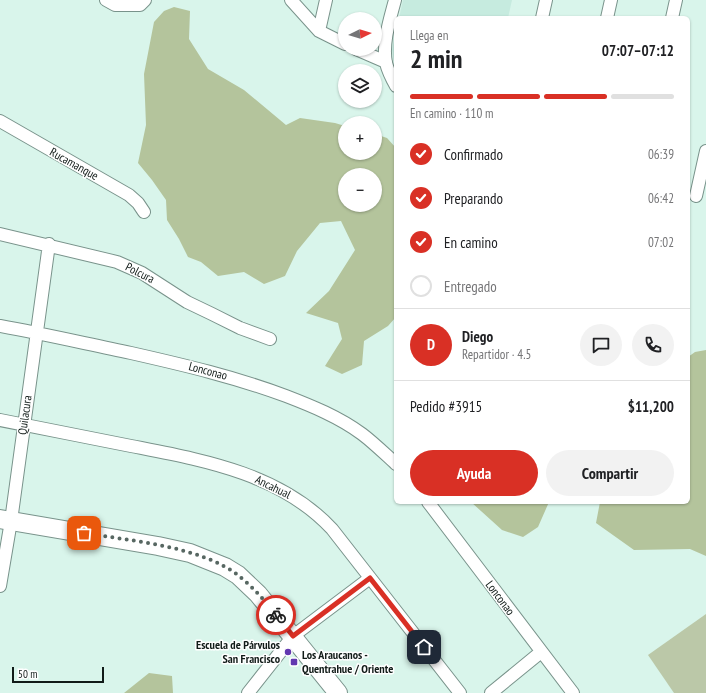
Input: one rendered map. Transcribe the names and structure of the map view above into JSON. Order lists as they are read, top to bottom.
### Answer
{
  "streets": {
    "street": [
      "Rucamanque",
      "Polcura",
      "Lonconao",
      "Quilacura",
      "Ancahual"
    ]
  },
  "crossings": [
    ["Polcura", "Quilacura"],
    ["Lonconao", "Quilacura"],
    ["Quilacura", "Ancahual"]
  ],
  "places": {
    "other": ["Escuela de Párvulos San Francisco"],
    "transit": ["Los Araucanos - Quentrahue / Oriente"]
  },
  "scale_bar": "50 m",
  "north": "right",
  "page": {
    "map_buttons": ["+", "−"],
    "heading": ["2 min", "Llega en", "07:07–07:12"],
    "panel": [
      "Diego",
      "Repartidor · 4.5",
      "Pedido #3915",
      "$11,200"
    ],
    "bar": "En camino · 110 m",
    "list": [
      ["Confirmado", "06:39"],
      ["Preparando", "06:42"],
      ["En camino", "07:02"],
      "Entregado"
    ],
    "round": "D",
    "buttons": ["Ayuda", "Compartir"],
    "scale": "50 m"
  }
}
